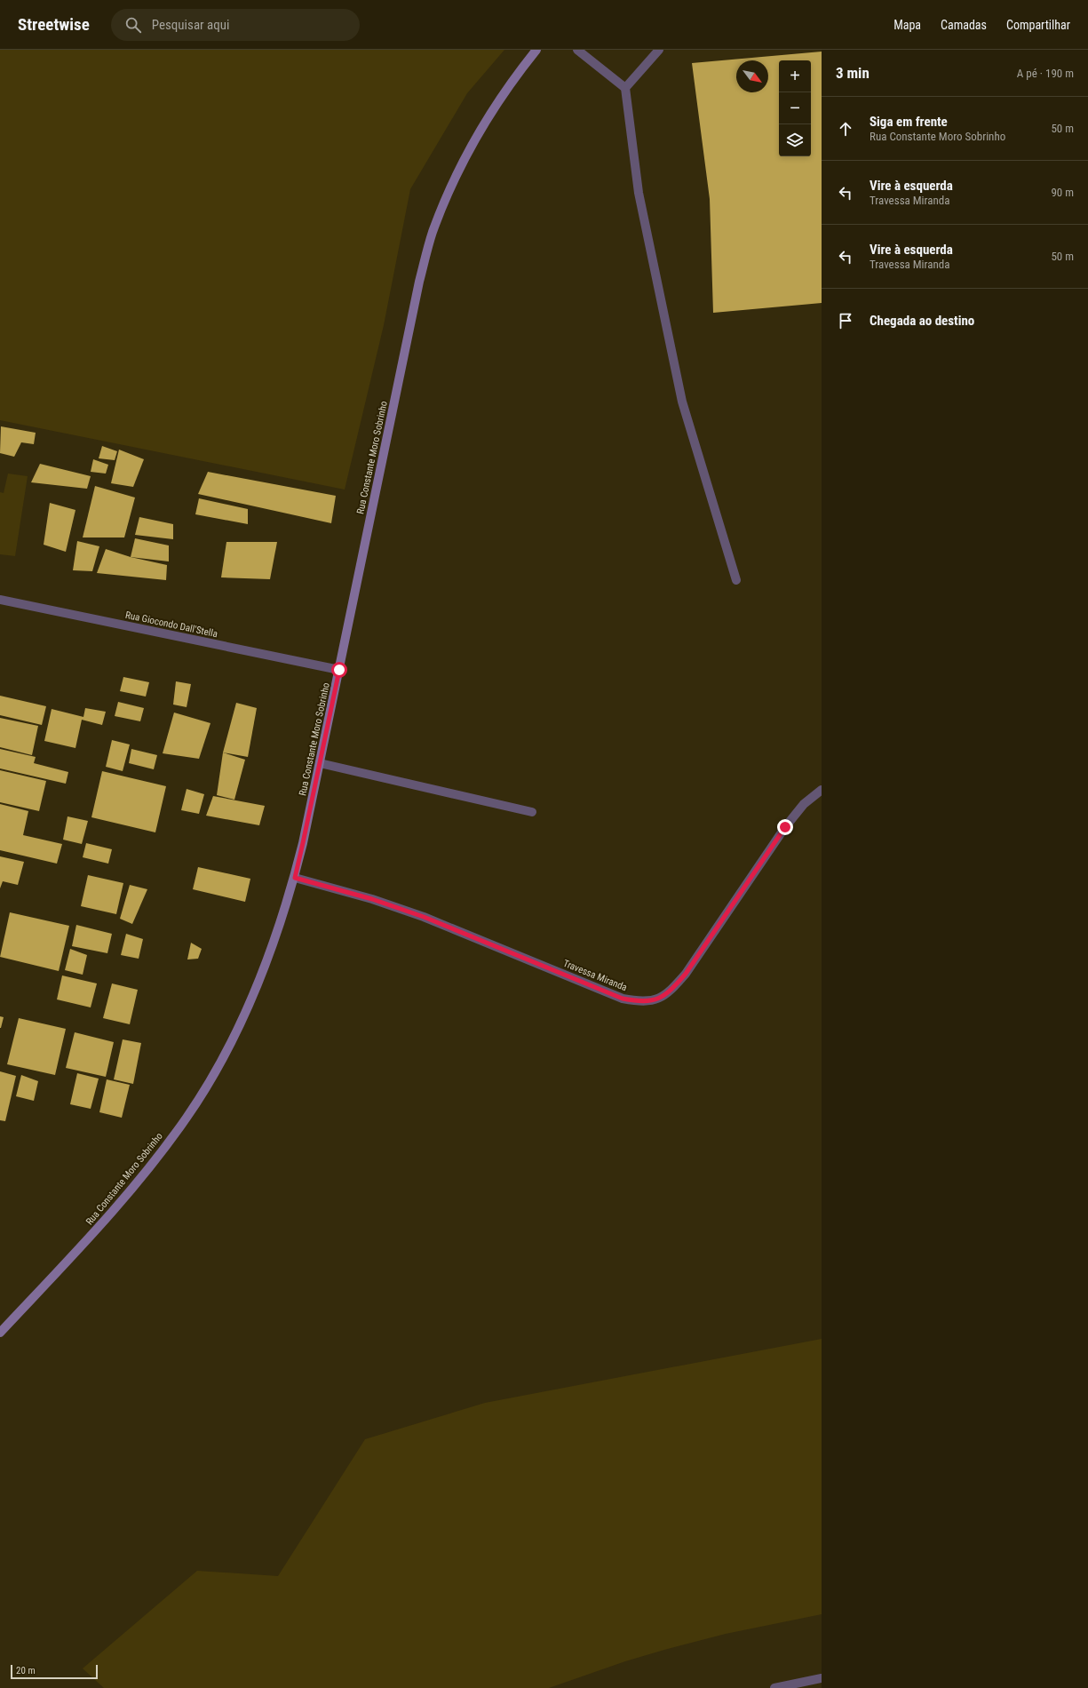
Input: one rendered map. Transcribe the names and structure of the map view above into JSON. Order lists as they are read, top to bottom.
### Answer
{
  "streets": {
    "main road": ["Rua Constante Moro Sobrinho"],
    "street": ["Rua Giocondo Dall'Stella", "Travessa Miranda"]
  },
  "crossings": [
    ["Rua Constante Moro Sobrinho", "Rua Giocondo Dall'Stella"],
    ["Rua Constante Moro Sobrinho", "Travessa Miranda"]
  ],
  "scale_bar": "20 m",
  "north": "bottom right",
  "page": {
    "header": "Streetwise",
    "search": "Pesquisar aqui",
    "nav": ["Mapa", "Camadas", "Compartilhar"],
    "heading": ["3 min", "A pé · 190 m"],
    "map_buttons": ["+", "−"],
    "list": [
      ["Siga em frente", "Rua Constante Moro Sobrinho", "50 m"],
      ["Vire à esquerda", "Travessa Miranda", "90 m"],
      ["Vire à esquerda", "Travessa Miranda", "50 m"],
      "Chegada ao destino"
    ],
    "scale": "20 m"
  }
}
